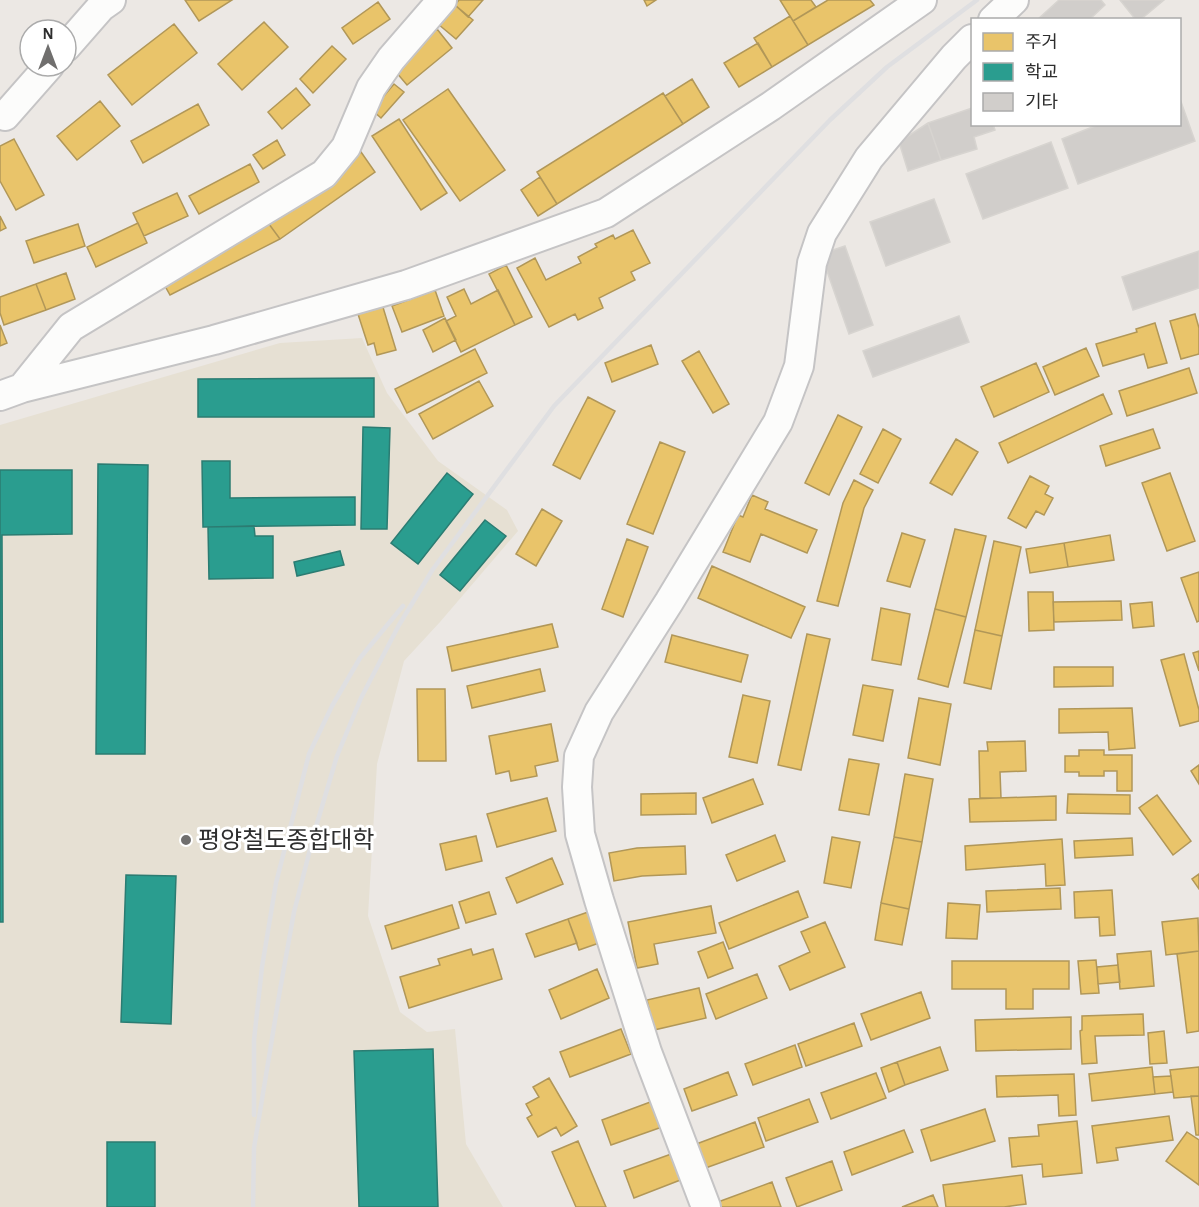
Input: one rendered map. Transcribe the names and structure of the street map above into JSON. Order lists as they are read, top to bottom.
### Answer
{
  "places": ["평양철도종합대학"],
  "legend": ["주거", "학교", "기타"],
  "north": "top"
}
